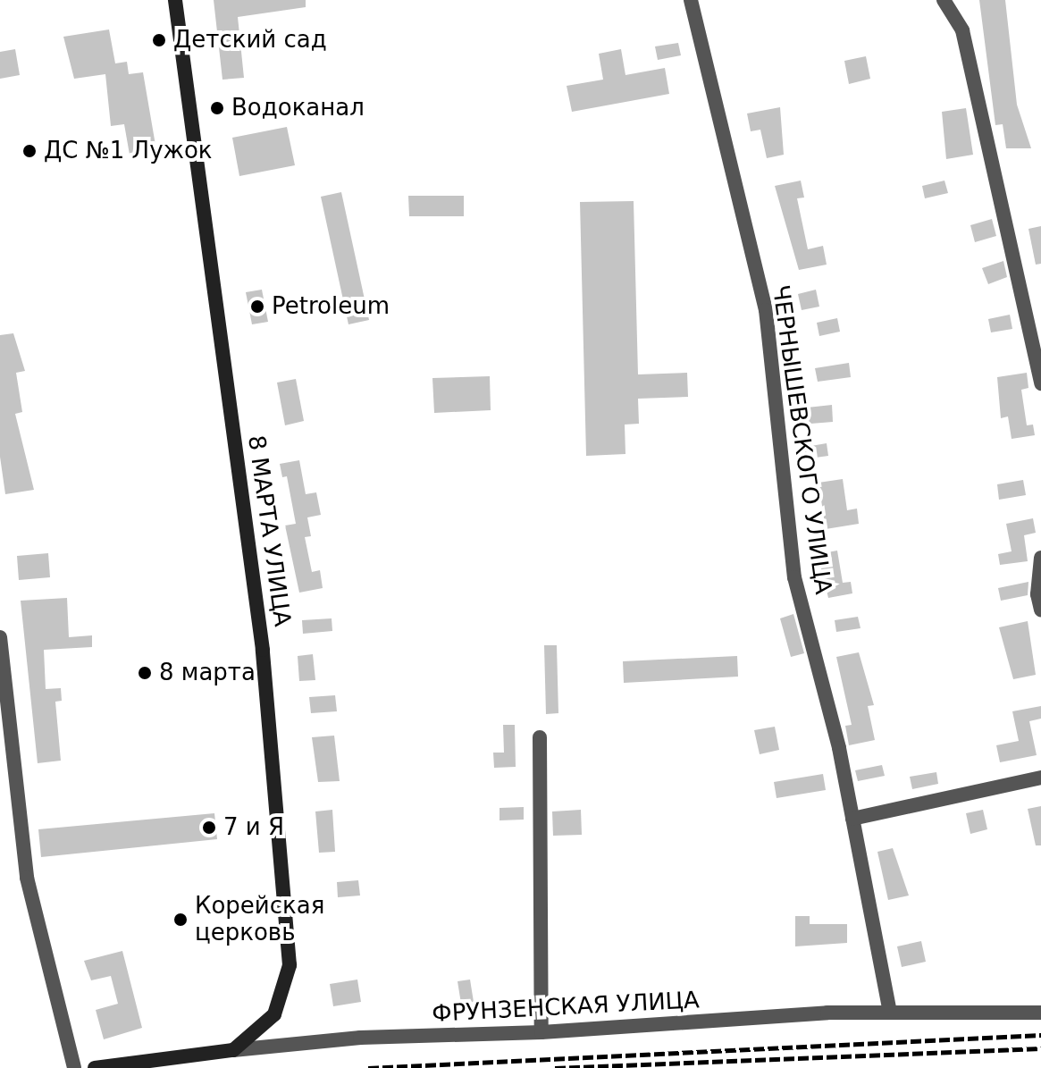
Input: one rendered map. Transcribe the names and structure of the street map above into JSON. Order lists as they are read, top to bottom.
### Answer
{
  "streets": {
    "street": ["ЧЕРНЫШЕВСКОГО УЛИЦА", "8 МАРТА УЛИЦА", "ФРУНЗЕНСКАЯ УЛИЦА"]
  },
  "crossings": [
    ["ЧЕРНЫШЕВСКОГО УЛИЦА", "ФРУНЗЕНСКАЯ УЛИЦА"],
    ["8 МАРТА УЛИЦА", "ФРУНЗЕНСКАЯ УЛИЦА"]
  ],
  "places": [
    "Детский сад",
    "Водоканал",
    "ДС №1 Лужок",
    "Petroleum",
    "8 марта",
    "7 и Я",
    "Корейская церковь"
  ]
}
